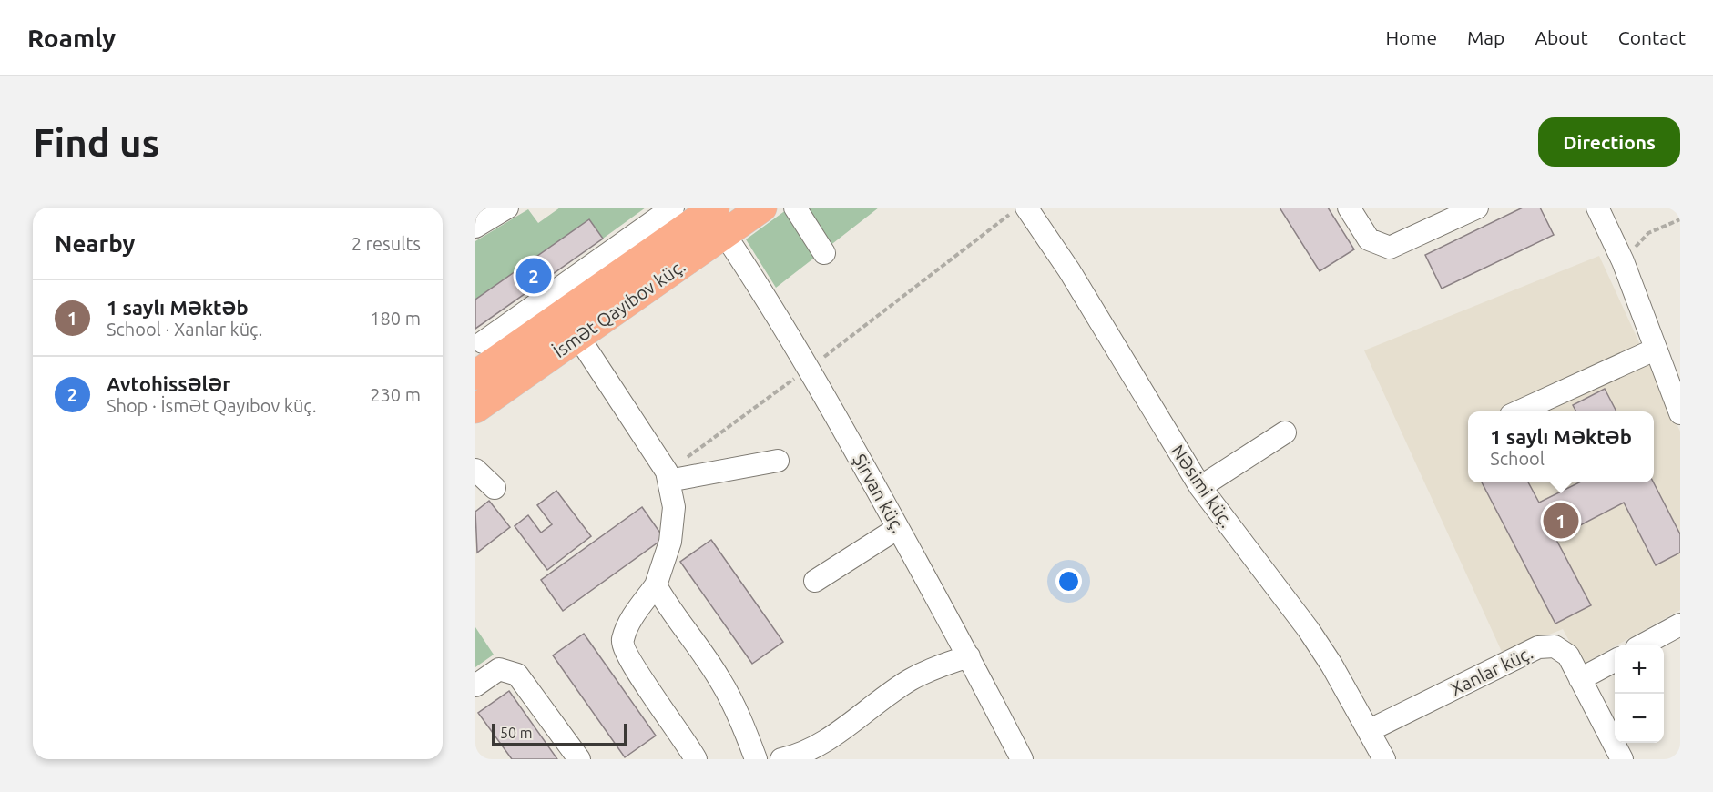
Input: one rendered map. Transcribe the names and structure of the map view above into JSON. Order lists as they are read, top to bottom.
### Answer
{
  "streets": {
    "main road": ["İsmət Qayıbov küç."],
    "street": ["Nəsimi küç.", "Şirvan küç.", "Xanlar küç."]
  },
  "crossings": [
    ["İsmət Qayıbov küç.", "Şirvan küç."],
    ["Nəsimi küç.", "Xanlar küç."]
  ],
  "scale_bar": "50 m",
  "page": {
    "header": "Roamly",
    "nav": [
      "Home",
      "Map",
      "About",
      "Contact"
    ],
    "buttons": "Directions",
    "title": "Find us",
    "heading": ["Nearby", "2 results"],
    "pins": ["2", "1"],
    "list": [
      {
        "mark": "1",
        "name": "1 saylı Məktəb",
        "note": "School · Xanlar küç.",
        "value": "180 m"
      },
      {
        "mark": "2",
        "name": "Avtohissələr",
        "note": "Shop · İsmət Qayıbov küç.",
        "value": "230 m"
      }
    ],
    "popup": ["1 saylı Məktəb", "School"],
    "map_buttons": ["+", "−"],
    "scale": "50 m"
  }
}
